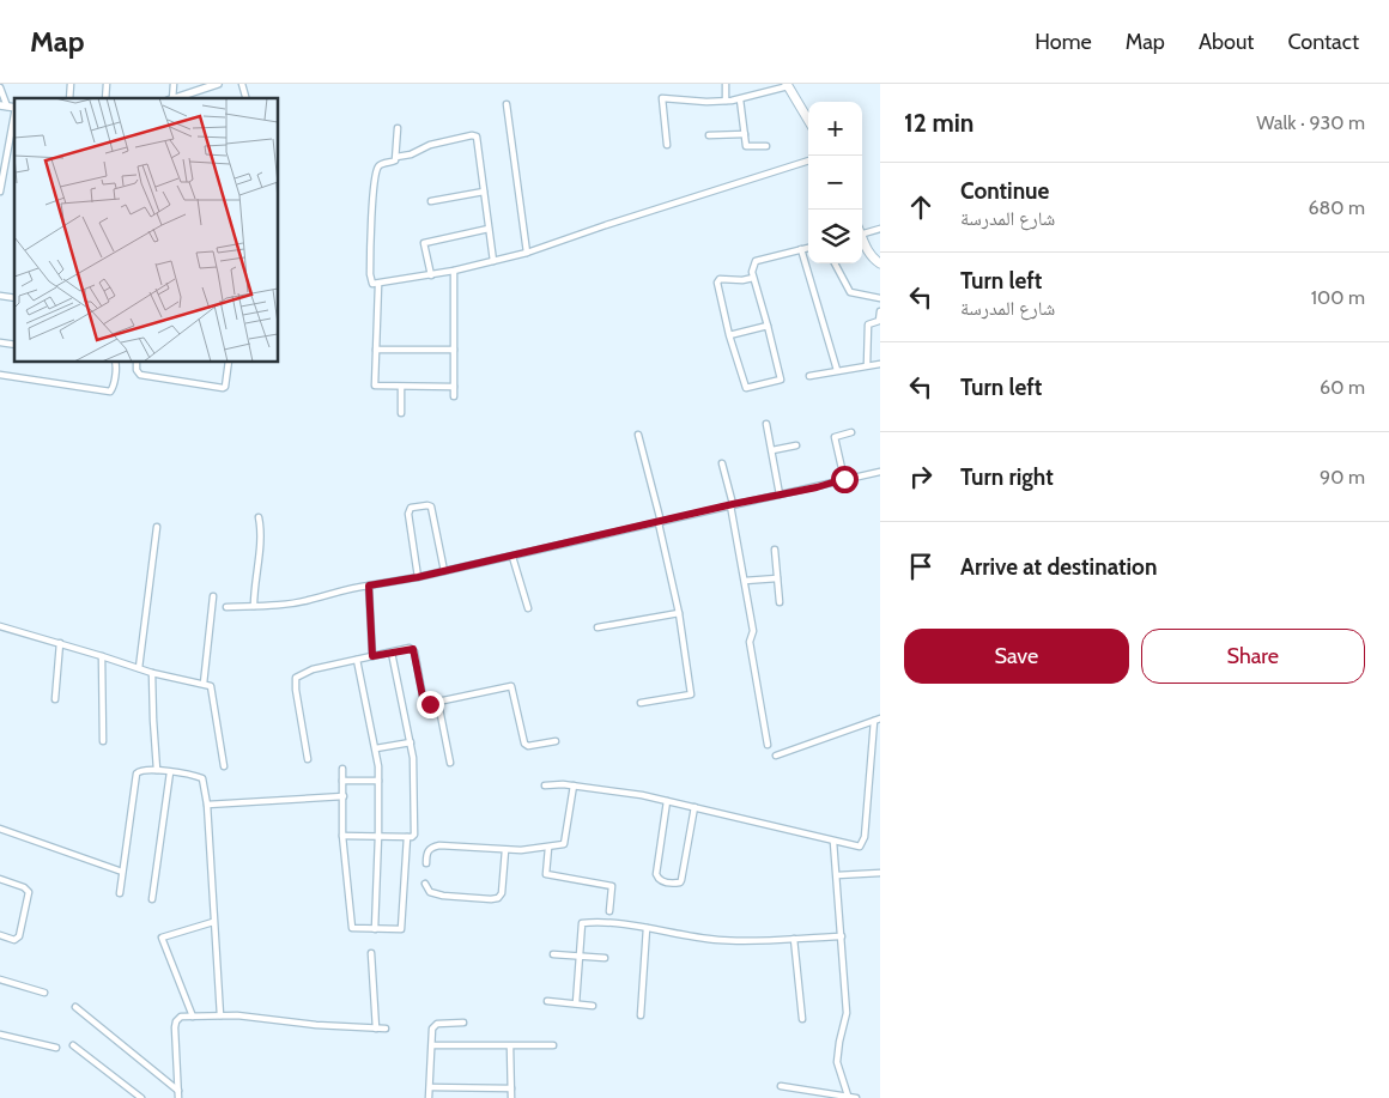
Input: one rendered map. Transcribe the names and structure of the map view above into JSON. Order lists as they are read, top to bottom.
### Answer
{
  "page": {
    "header": "Map",
    "nav": [
      "Home",
      "Map",
      "About",
      "Contact"
    ],
    "heading": ["12 min", "Walk · 930 m"],
    "map_buttons": ["+", "−"],
    "list": [
      ["Continue", "شارع المدرسة", "680 m"],
      ["Turn left", "شارع المدرسة", "100 m"],
      ["Turn left", "60 m"],
      ["Turn right", "90 m"],
      "Arrive at destination"
    ],
    "buttons": ["Save", "Share"]
  }
}
